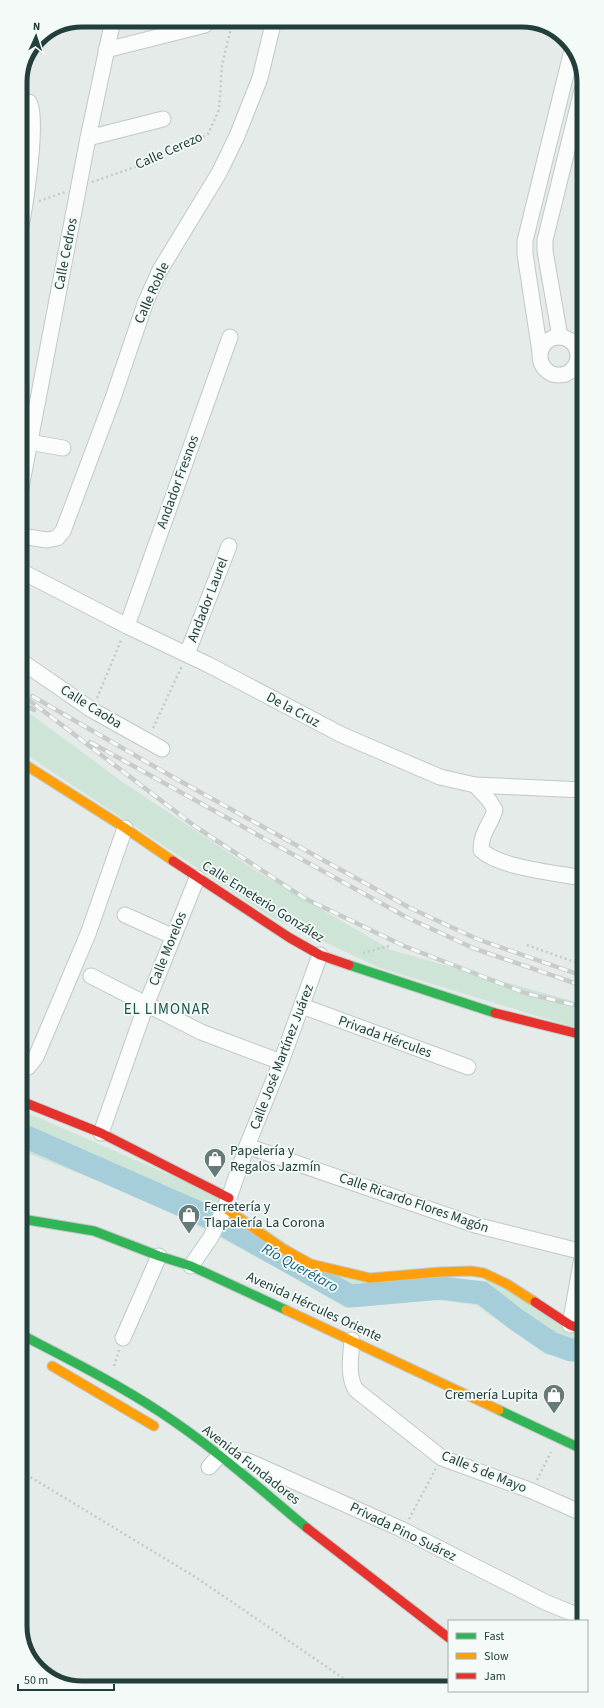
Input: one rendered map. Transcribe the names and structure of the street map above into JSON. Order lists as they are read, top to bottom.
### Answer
{
  "streets": {
    "street": [
      "Calle Cedros",
      "Calle Roble",
      "Andador Fresnos",
      "Andador Laurel",
      "Calle Caoba",
      "De la Cruz",
      "Calle Emeterio González",
      "Calle Morelos",
      "Privada Hércules",
      "Calle José Martínez Juárez",
      "Calle Ricardo Flores Magón",
      "Avenida Hércules Oriente",
      "Avenida Fundadores",
      "Calle 5 de Mayo",
      "Privada Pino Suárez"
    ],
    "path": ["Calle Cerezo"]
  },
  "crossings": [
    ["Calle Cerezo", "Calle Cedros"],
    ["Andador Fresnos", "De la Cruz"],
    ["Andador Laurel", "De la Cruz"],
    ["Calle Emeterio González", "Calle Morelos"],
    ["Calle Emeterio González", "Calle José Martínez Juárez"],
    ["Privada Hércules", "Calle José Martínez Juárez"],
    ["Calle José Martínez Juárez", "Calle Ricardo Flores Magón"],
    ["Calle José Martínez Juárez", "Avenida Hércules Oriente"],
    ["Avenida Hércules Oriente", "Calle 5 de Mayo"],
    ["Avenida Fundadores", "Privada Pino Suárez"]
  ],
  "districts": ["EL LIMONAR"],
  "water": ["Río Querétaro"],
  "places": {
    "shop": ["Papelería y Regalos Jazmín", "Ferretería y Tlapalería La Corona", "Cremería Lupita"]
  },
  "legend": ["Fast", "Slow", "Jam"],
  "scale_bar": "50 m",
  "north": "top"
}
